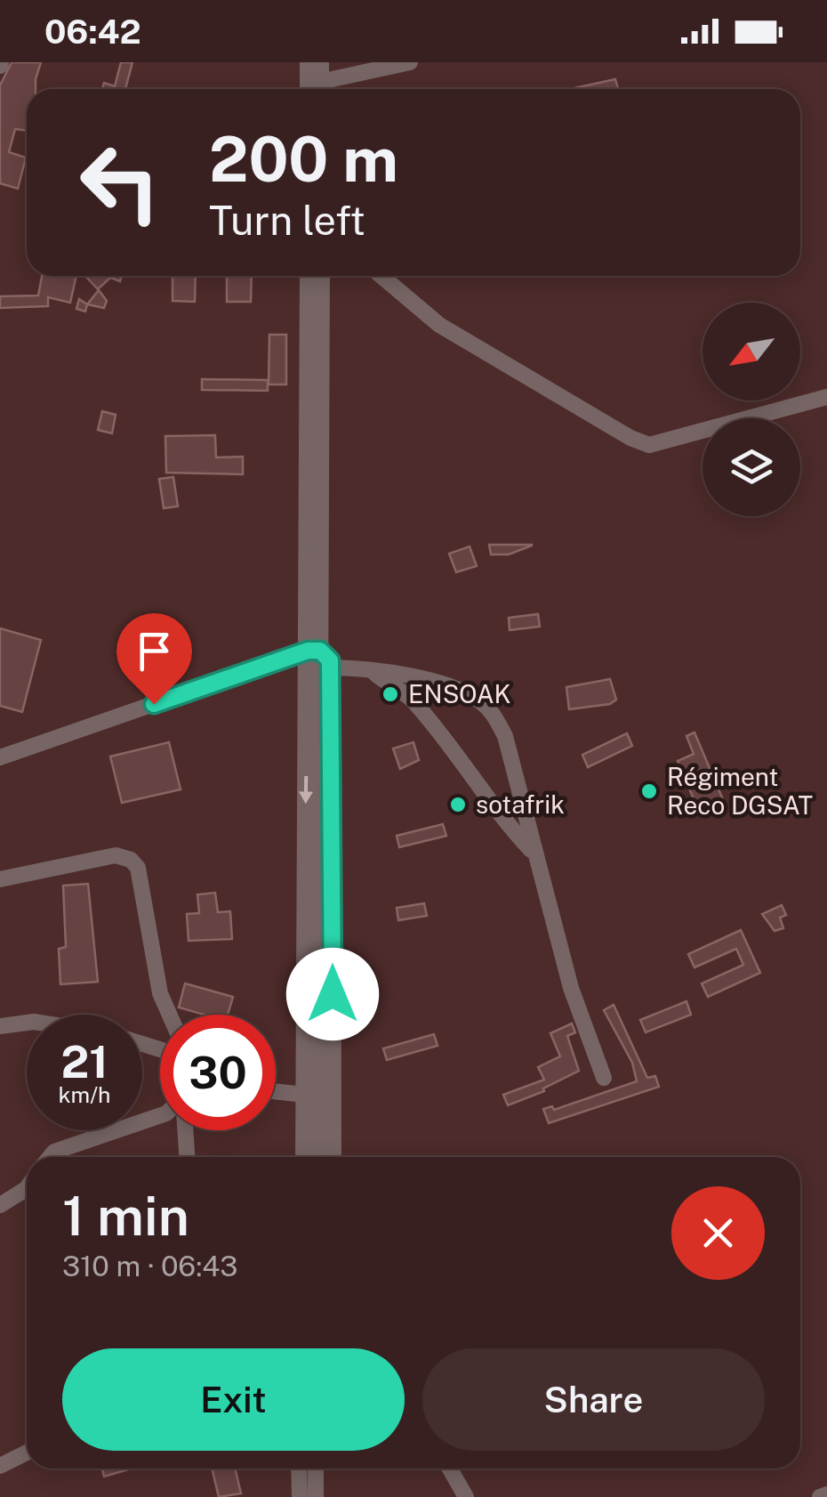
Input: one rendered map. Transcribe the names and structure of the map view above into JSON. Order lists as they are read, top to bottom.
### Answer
{
  "places": ["ENSOAK", "Régiment Reco DGSAT", "sotafrik"],
  "north": "bottom left",
  "page": {
    "status": "06:42",
    "turn": ["200 m", "Turn left"],
    "speed": "21 km/h",
    "limit": "30",
    "heading": ["1 min", "310 m · 06:43"],
    "buttons": ["Exit", "Share"]
  }
}
